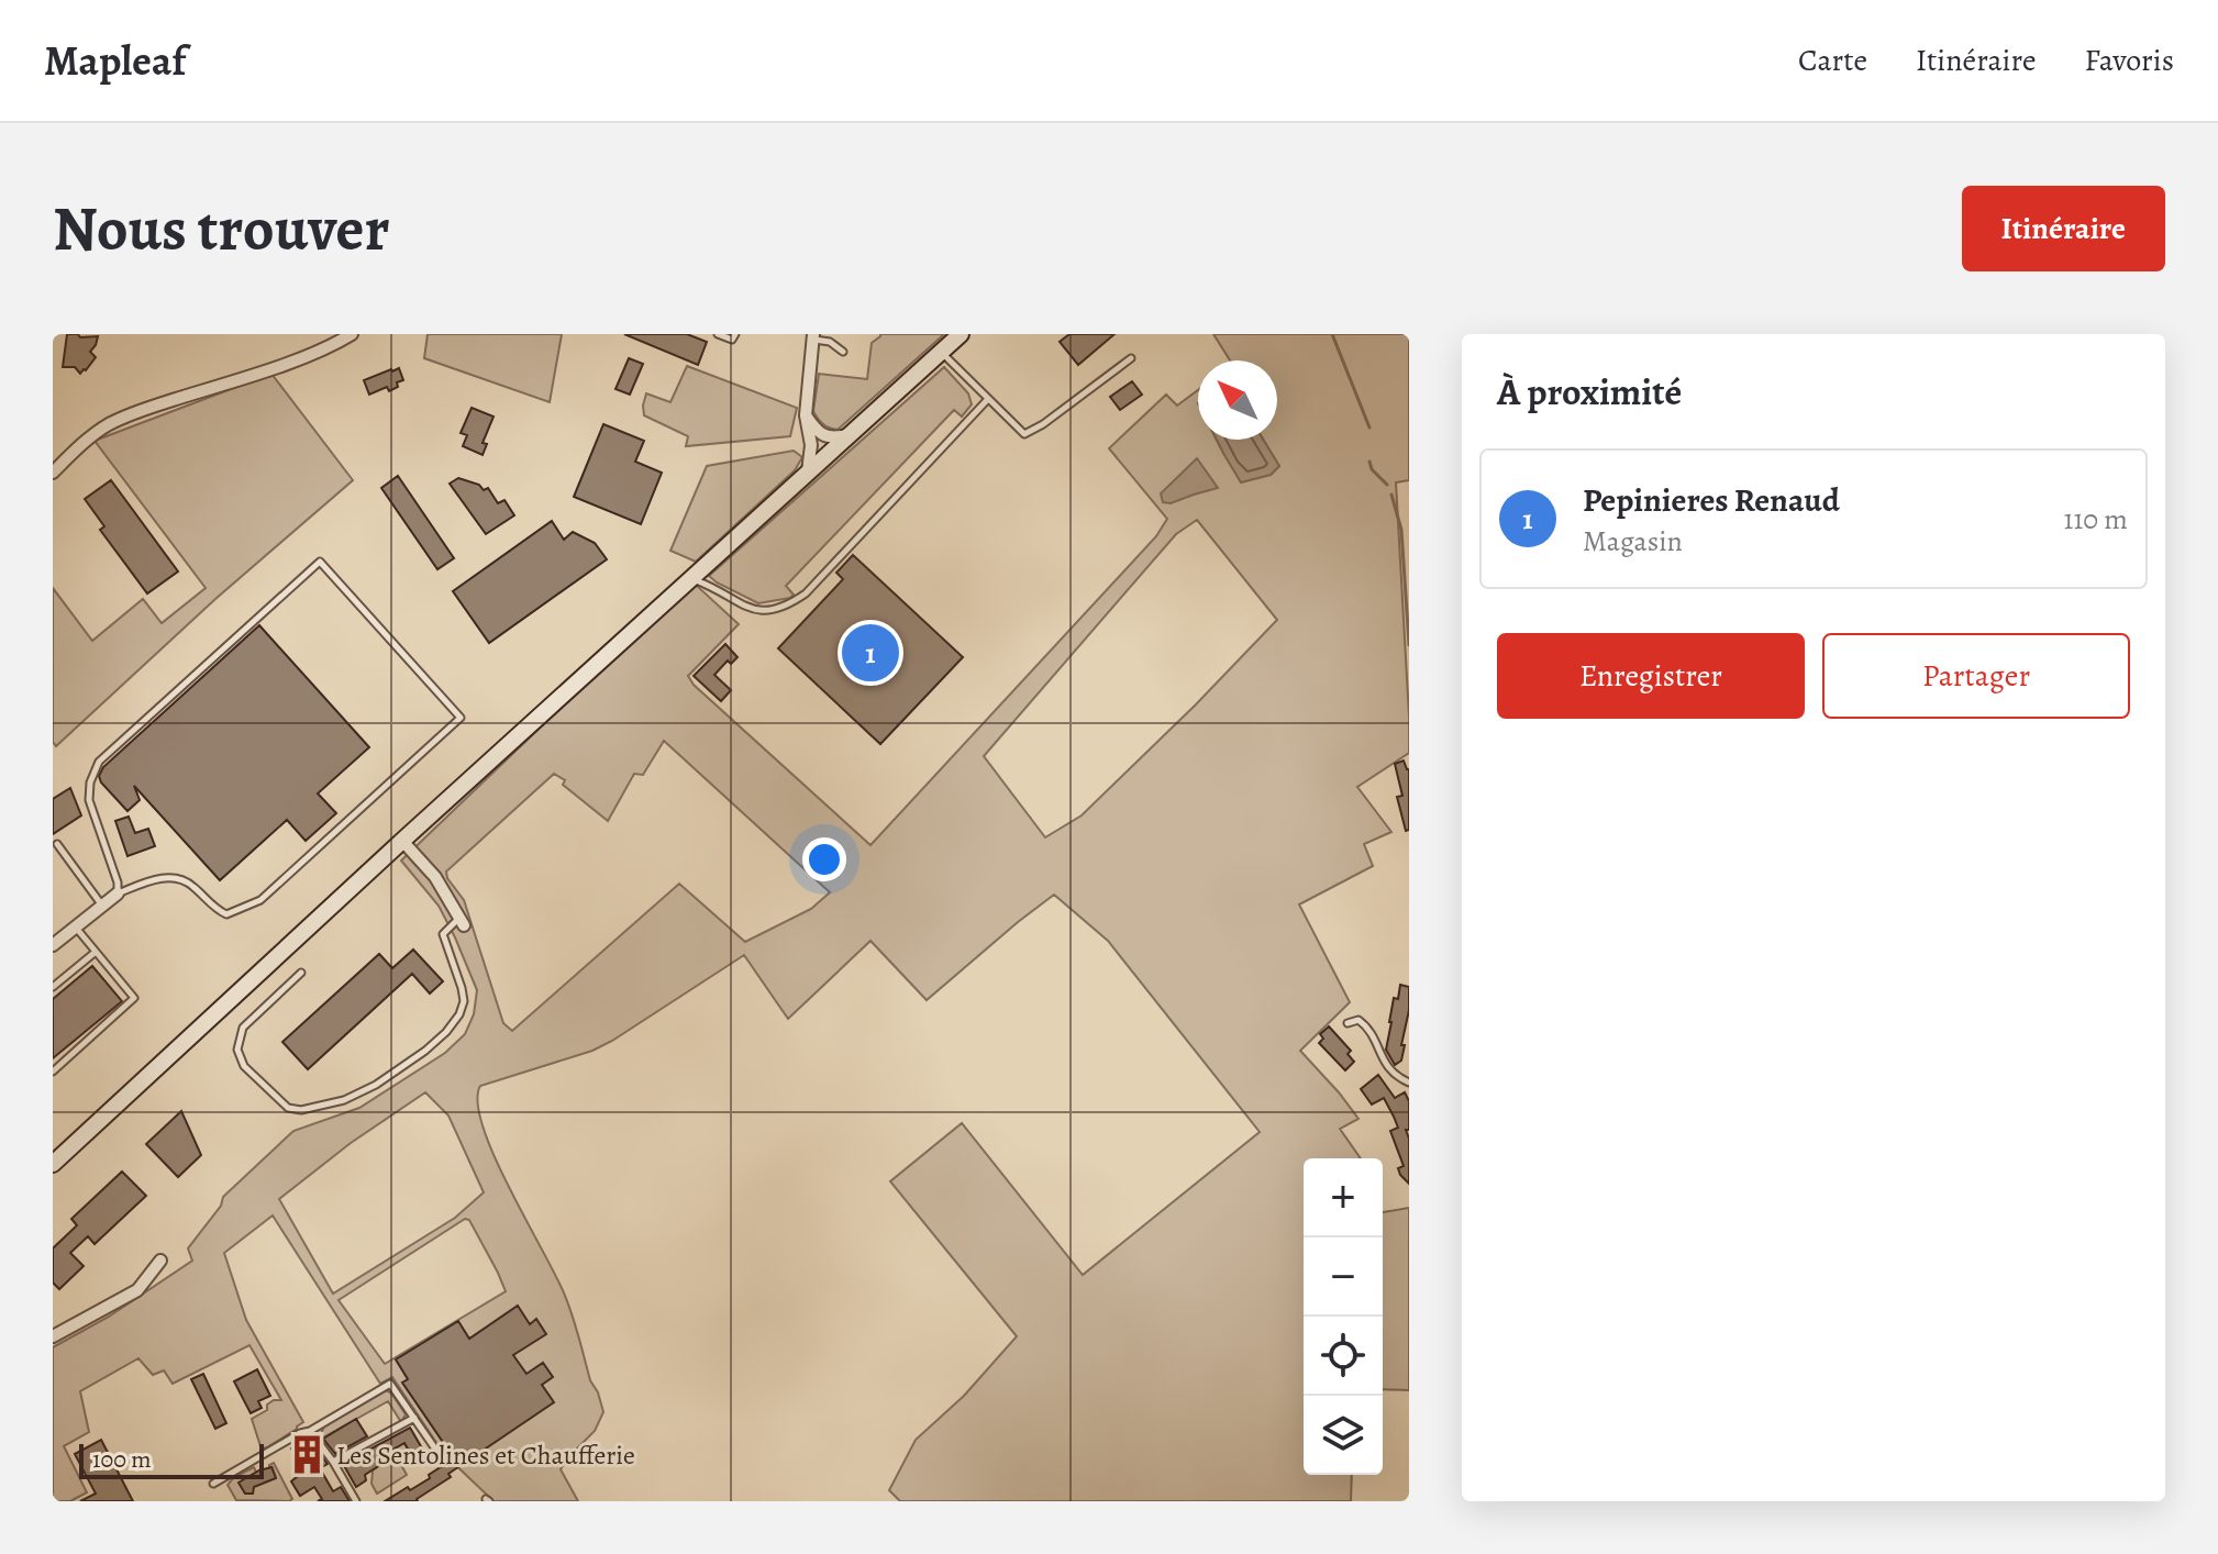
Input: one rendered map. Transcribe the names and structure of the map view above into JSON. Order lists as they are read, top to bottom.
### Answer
{
  "places": {
    "building": ["Les Sentolines et Chaufferie"]
  },
  "scale_bar": "100 m",
  "north": "top left",
  "page": {
    "header": "Mapleaf",
    "nav": ["Carte", "Itinéraire", "Favoris"],
    "buttons": [
      "Itinéraire",
      ["Enregistrer", "Partager"]
    ],
    "title": "Nous trouver",
    "heading": "À proximité",
    "list": [
      {
        "mark": "1",
        "name": "Pepinieres Renaud",
        "note": "Magasin",
        "value": "110 m"
      }
    ],
    "pins": "1",
    "map_buttons": ["+", "−"],
    "scale": "100 m"
  }
}
